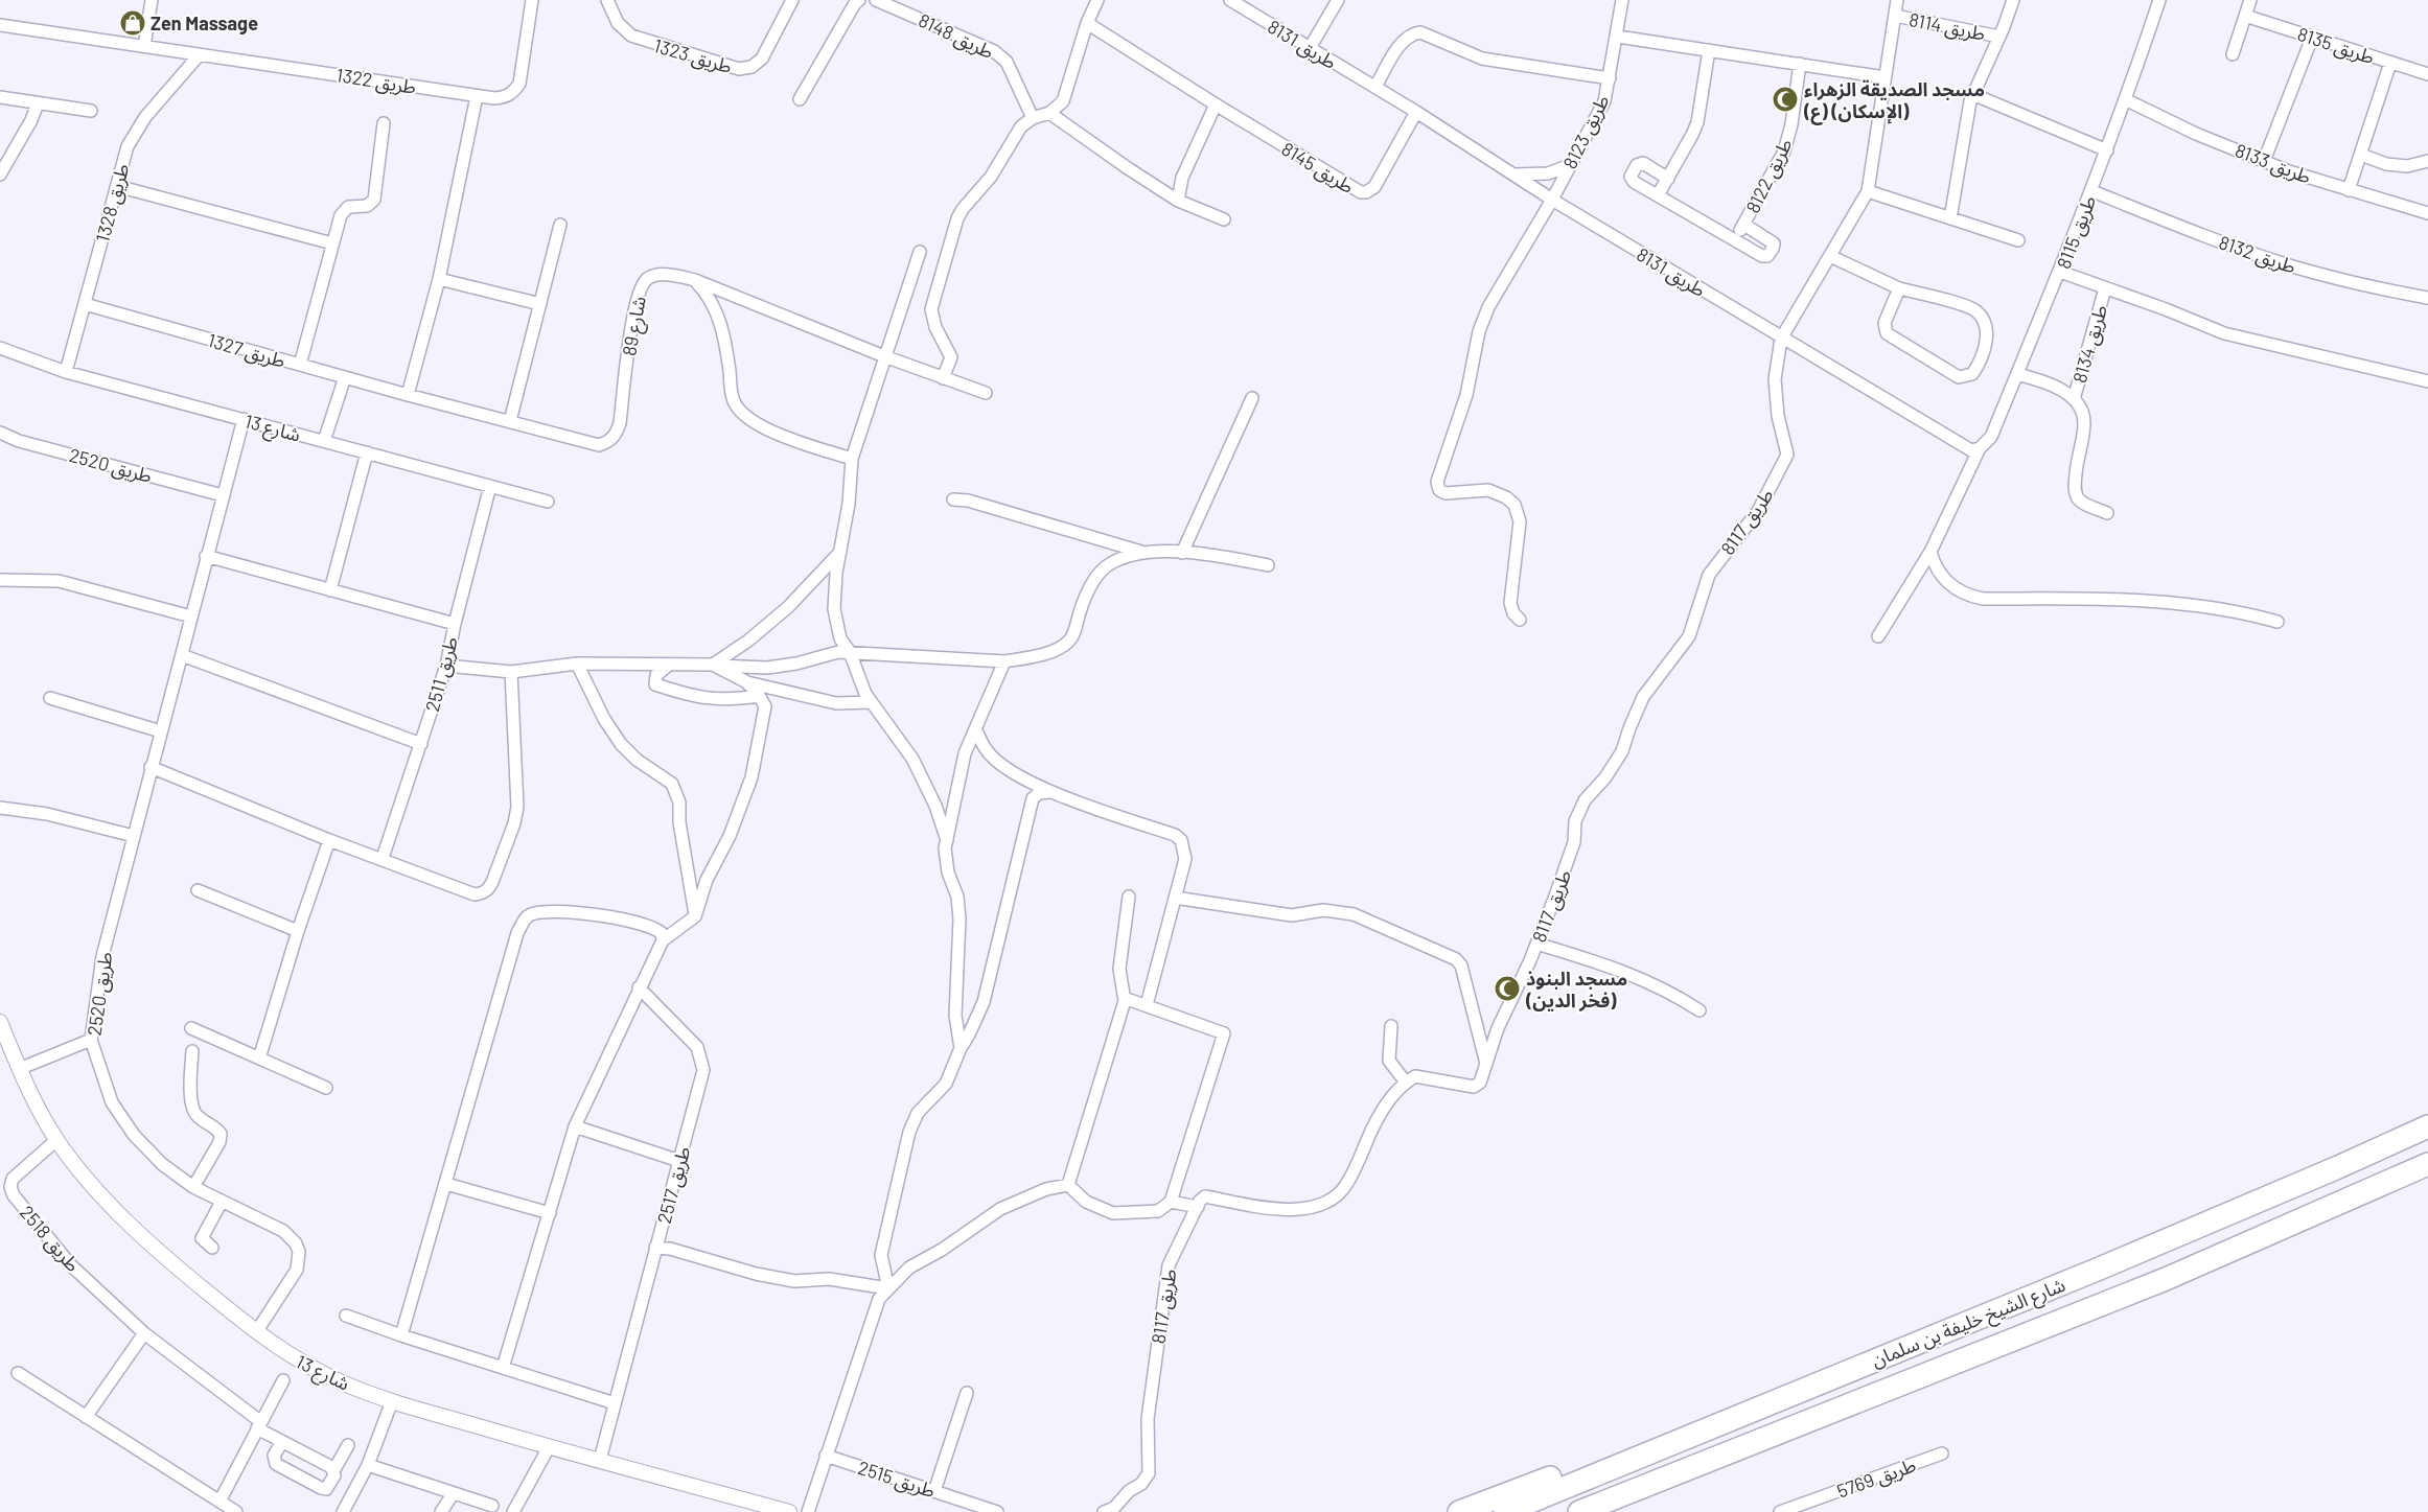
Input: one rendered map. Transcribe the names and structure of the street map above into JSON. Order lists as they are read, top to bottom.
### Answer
{
  "streets": {
    "highway": ["شارع الشيخ خليفة بن سلمان"],
    "street": [
      "طريق 8114",
      "طريق 8148",
      "طريق 8131",
      "طريق 8135",
      "طريق 1323",
      "طريق 1322",
      "طريق 8123",
      "طريق 8133",
      "طريق 8145",
      "طريق 8122",
      "طريق 1328",
      "طريق 8115",
      "طريق 8132",
      "شارع 89",
      "طريق 8134",
      "طريق 1327",
      "شارع 13",
      "طريق 2520",
      "طريق 8117",
      "طريق 2511",
      "طريق 2517",
      "طريق 2518",
      "طريق 5769",
      "طريق 2515"
    ]
  },
  "crossings": [
    ["طريق 8114", "طريق 8117"],
    ["طريق 8131", "طريق 8123"],
    ["طريق 8131", "طريق 8145"],
    ["طريق 8131", "طريق 8115"],
    ["طريق 8131", "طريق 8117"],
    ["طريق 1322", "طريق 1328"],
    ["طريق 8133", "طريق 8115"],
    ["طريق 1328", "طريق 1327"],
    ["طريق 1328", "شارع 13"],
    ["طريق 8115", "طريق 8132"],
    ["شارع 89", "طريق 1327"],
    ["شارع 13", "طريق 2520"],
    ["شارع 13", "طريق 2511"],
    ["شارع 13", "طريق 2517"],
    ["شارع 13", "طريق 2518"]
  ],
  "places": {
    "shop": ["Zen Massage"],
    "mosque": ["مسجد الصديقة الزهراء (ع) (الإسكان)", "مسجد البنوذ (فخر الدين)"]
  }
}
